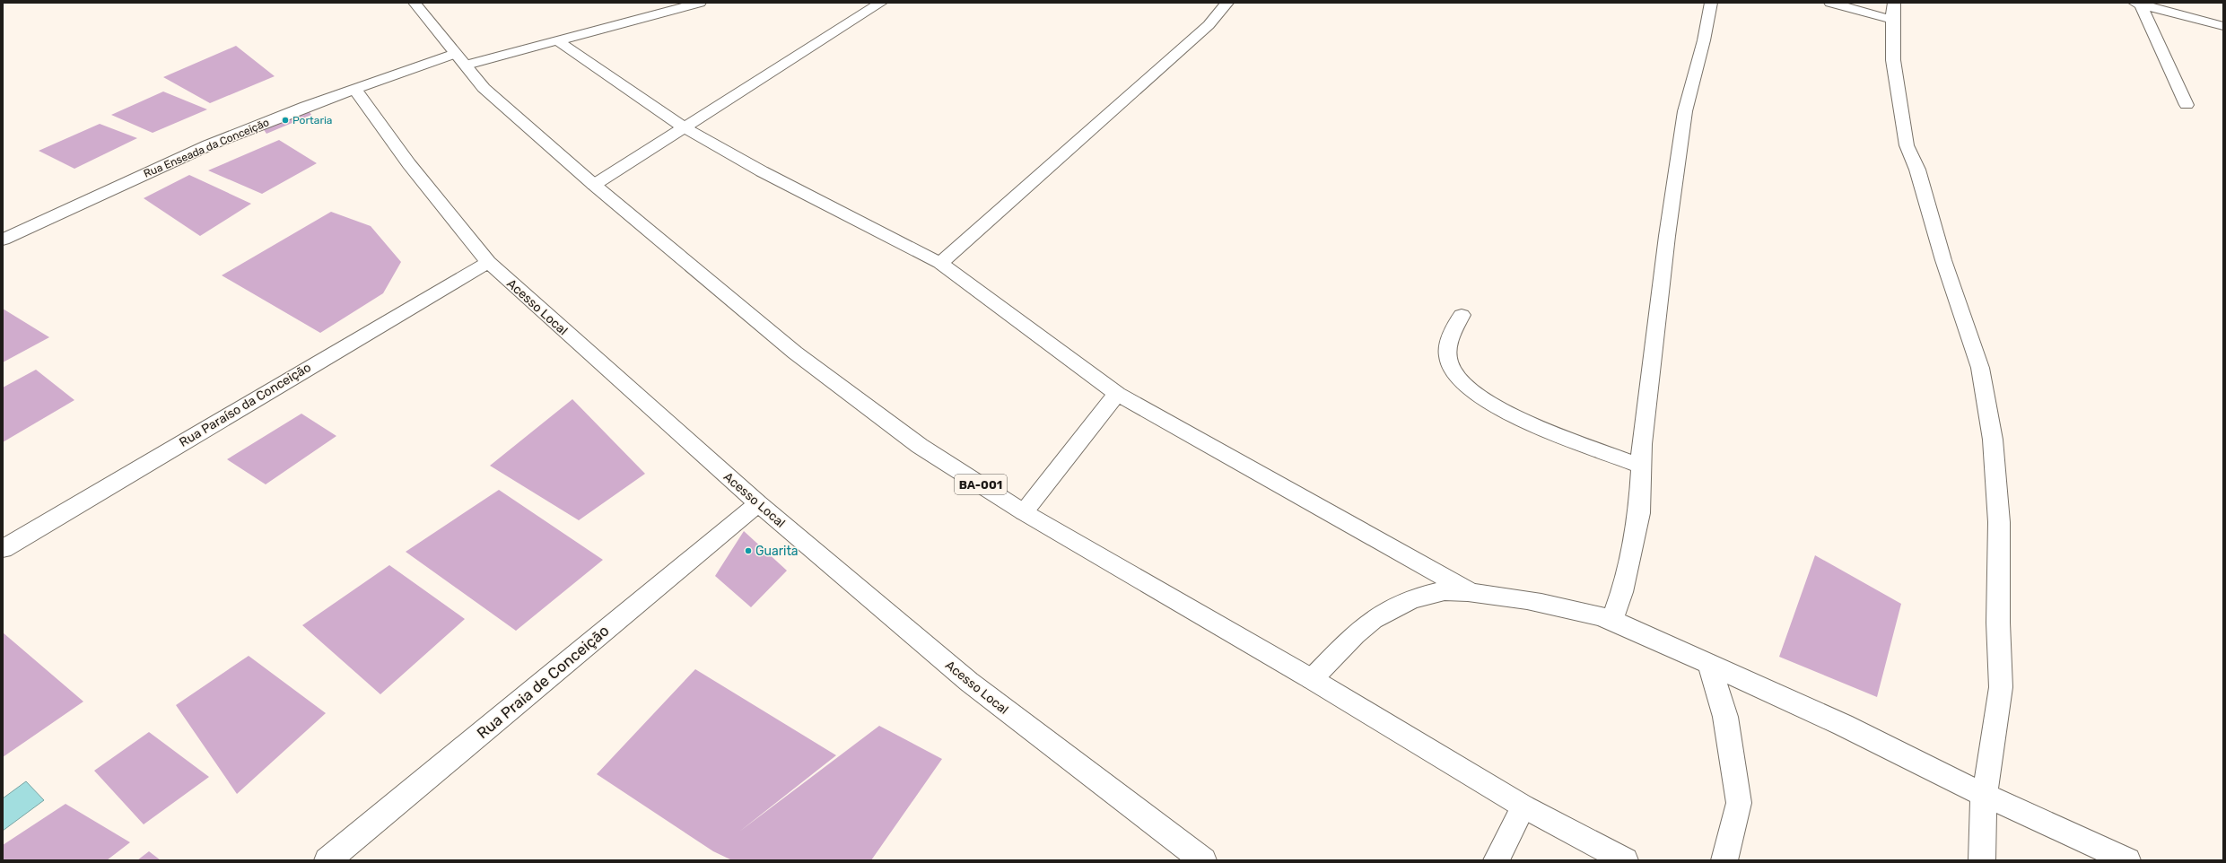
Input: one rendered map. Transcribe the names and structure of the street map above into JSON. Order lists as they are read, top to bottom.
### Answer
{
  "streets": {
    "street": [
      "Rua Enseada da Conceição",
      "Acesso Local",
      "Rua Paraíso da Conceição",
      "BA-001",
      "Rua Praia de Conceição"
    ]
  },
  "crossings": [
    ["Rua Enseada da Conceição", "Acesso Local"],
    ["Rua Enseada da Conceição", "BA-001"],
    ["Acesso Local", "Rua Paraíso da Conceição"],
    ["Acesso Local", "Rua Praia de Conceição"]
  ],
  "places": ["Portaria", "Guarita"]
}
